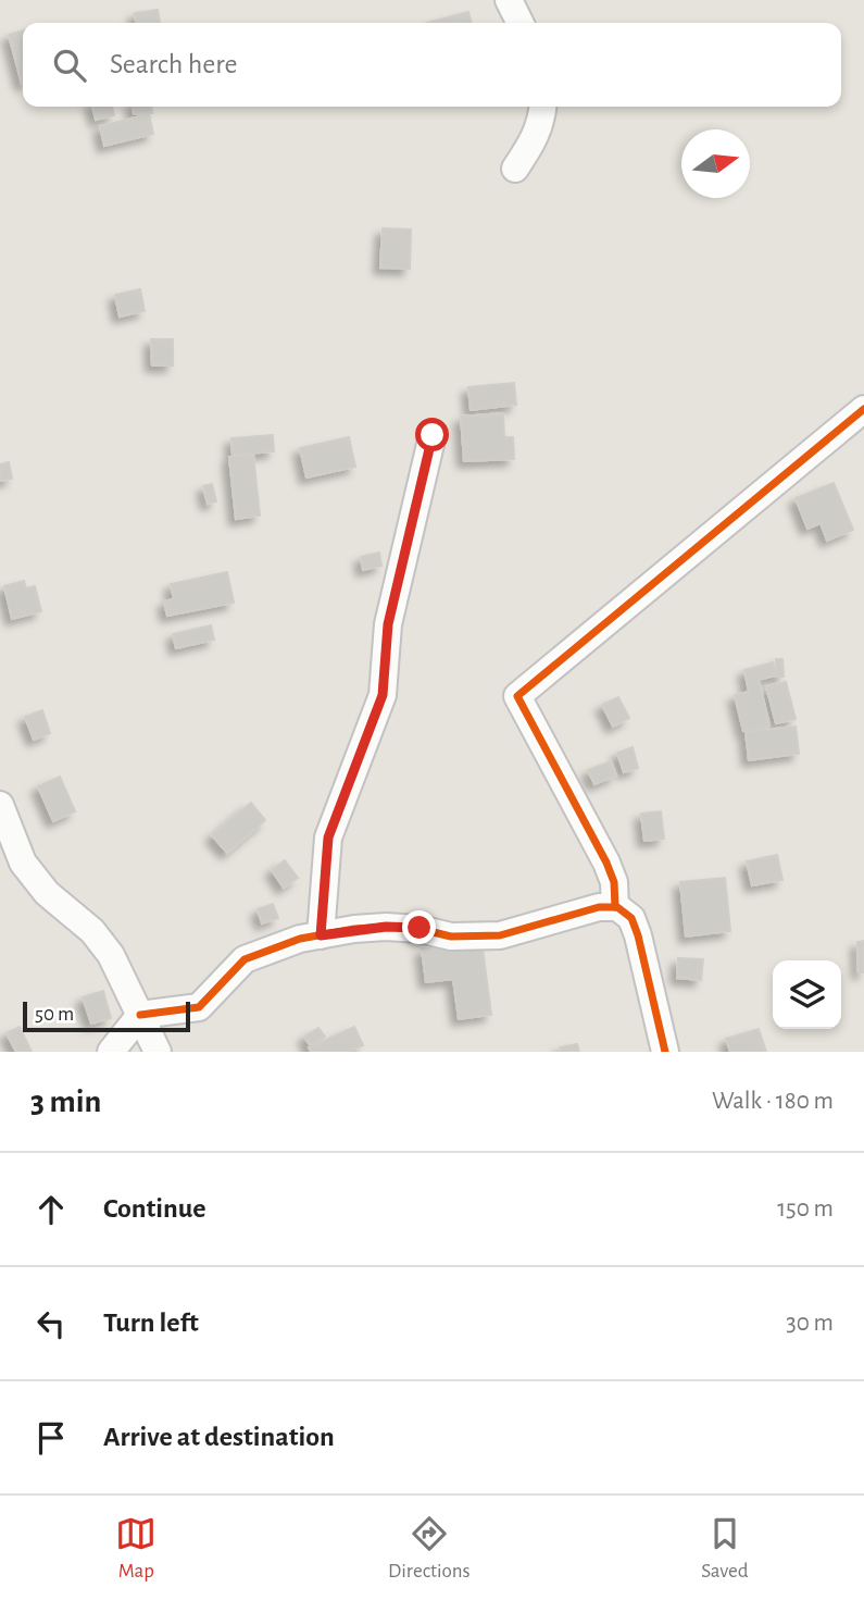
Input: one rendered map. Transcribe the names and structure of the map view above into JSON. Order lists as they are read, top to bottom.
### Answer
{
  "scale_bar": "50 m",
  "north": "right",
  "page": {
    "search": "Search here",
    "scale": "50 m",
    "heading": ["3 min", "Walk · 180 m"],
    "list": [
      ["Continue", "150 m"],
      ["Turn left", "30 m"],
      "Arrive at destination"
    ],
    "nav": ["Map", "Directions", "Saved"]
  }
}
